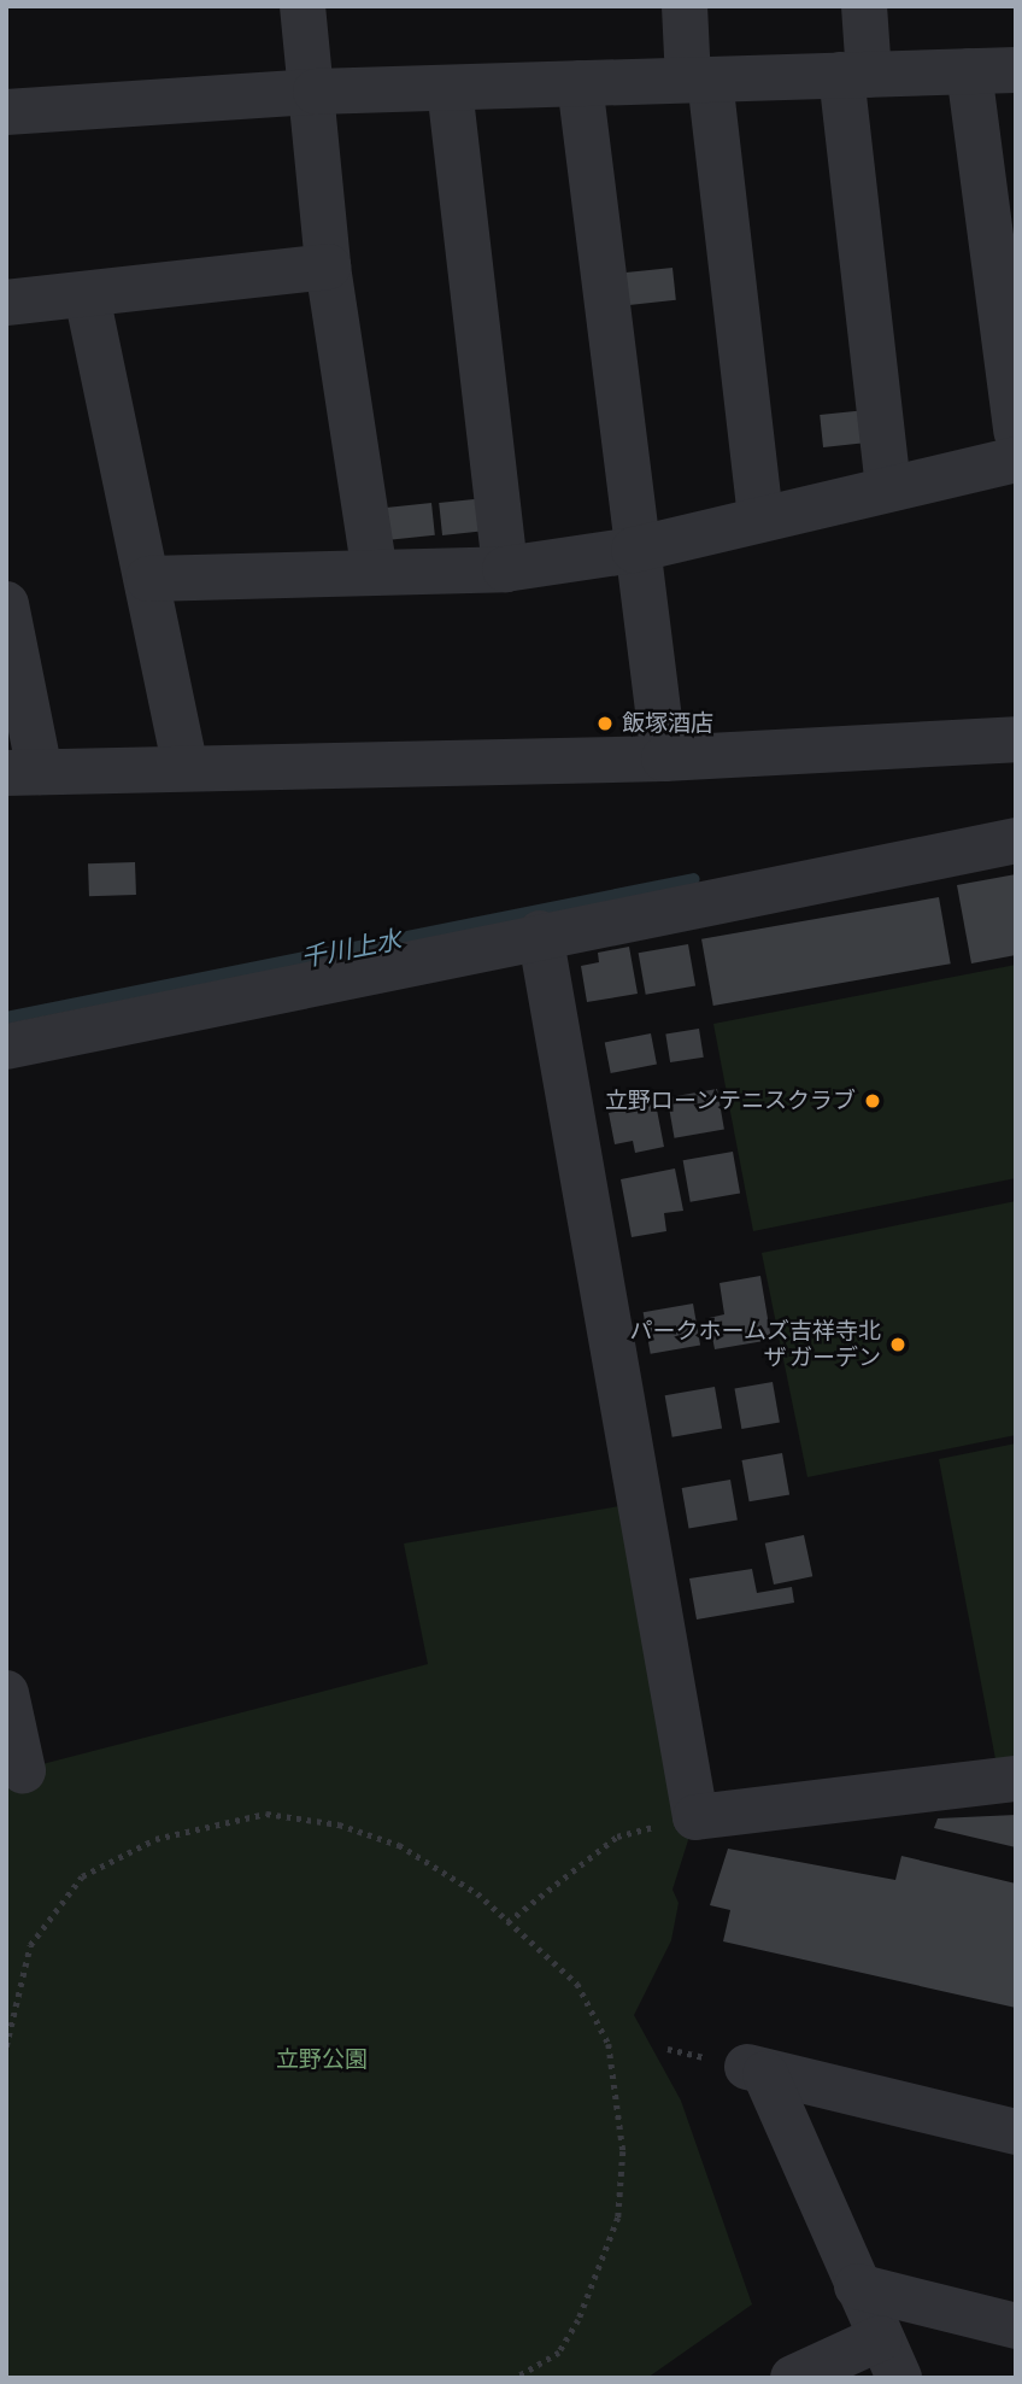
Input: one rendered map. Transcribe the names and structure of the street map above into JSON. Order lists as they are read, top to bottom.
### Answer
{
  "water": ["千川上水"],
  "parks": ["立野公園"],
  "places": ["飯塚酒店", "立野ローンテニスクラブ", "パークホームズ吉祥寺北 ザ ガーデン"]
}
